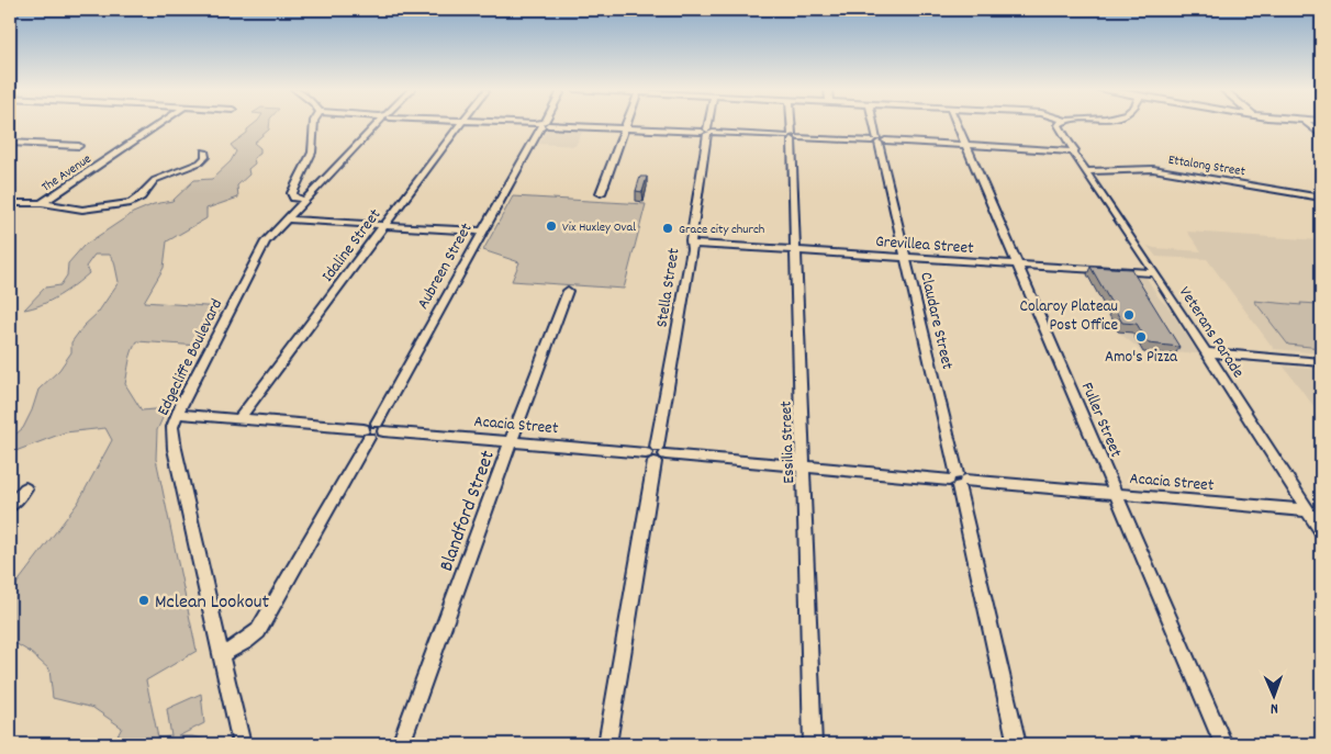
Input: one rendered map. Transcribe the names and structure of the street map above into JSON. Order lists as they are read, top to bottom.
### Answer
{
  "streets": {
    "street": [
      "Ettalong Street",
      "The Avenue",
      "Grevillea Street",
      "Idaline Street",
      "Aubreen Street",
      "Stella Street",
      "Claudare Street",
      "Veterans Parade",
      "Edgecliffe Boulevard",
      "Fuller Street",
      "Acacia Street",
      "Essilia Street",
      "Blandford Street"
    ]
  },
  "crossings": [
    ["Ettalong Street", "Veterans Parade"],
    ["Grevillea Street", "Stella Street"],
    ["Grevillea Street", "Claudare Street"],
    ["Grevillea Street", "Veterans Parade"],
    ["Grevillea Street", "Fuller Street"],
    ["Grevillea Street", "Essilia Street"],
    ["Aubreen Street", "Acacia Street"],
    ["Stella Street", "Acacia Street"],
    ["Claudare Street", "Acacia Street"],
    ["Veterans Parade", "Acacia Street"],
    ["Fuller Street", "Acacia Street"],
    ["Acacia Street", "Essilia Street"],
    ["Acacia Street", "Blandford Street"]
  ],
  "places": [
    "Vix Huxley Oval",
    "Grace city church",
    "Colaroy Plateau Post Office",
    "Amo's Pizza",
    "Mclean Lookout"
  ],
  "north": "bottom"
}
